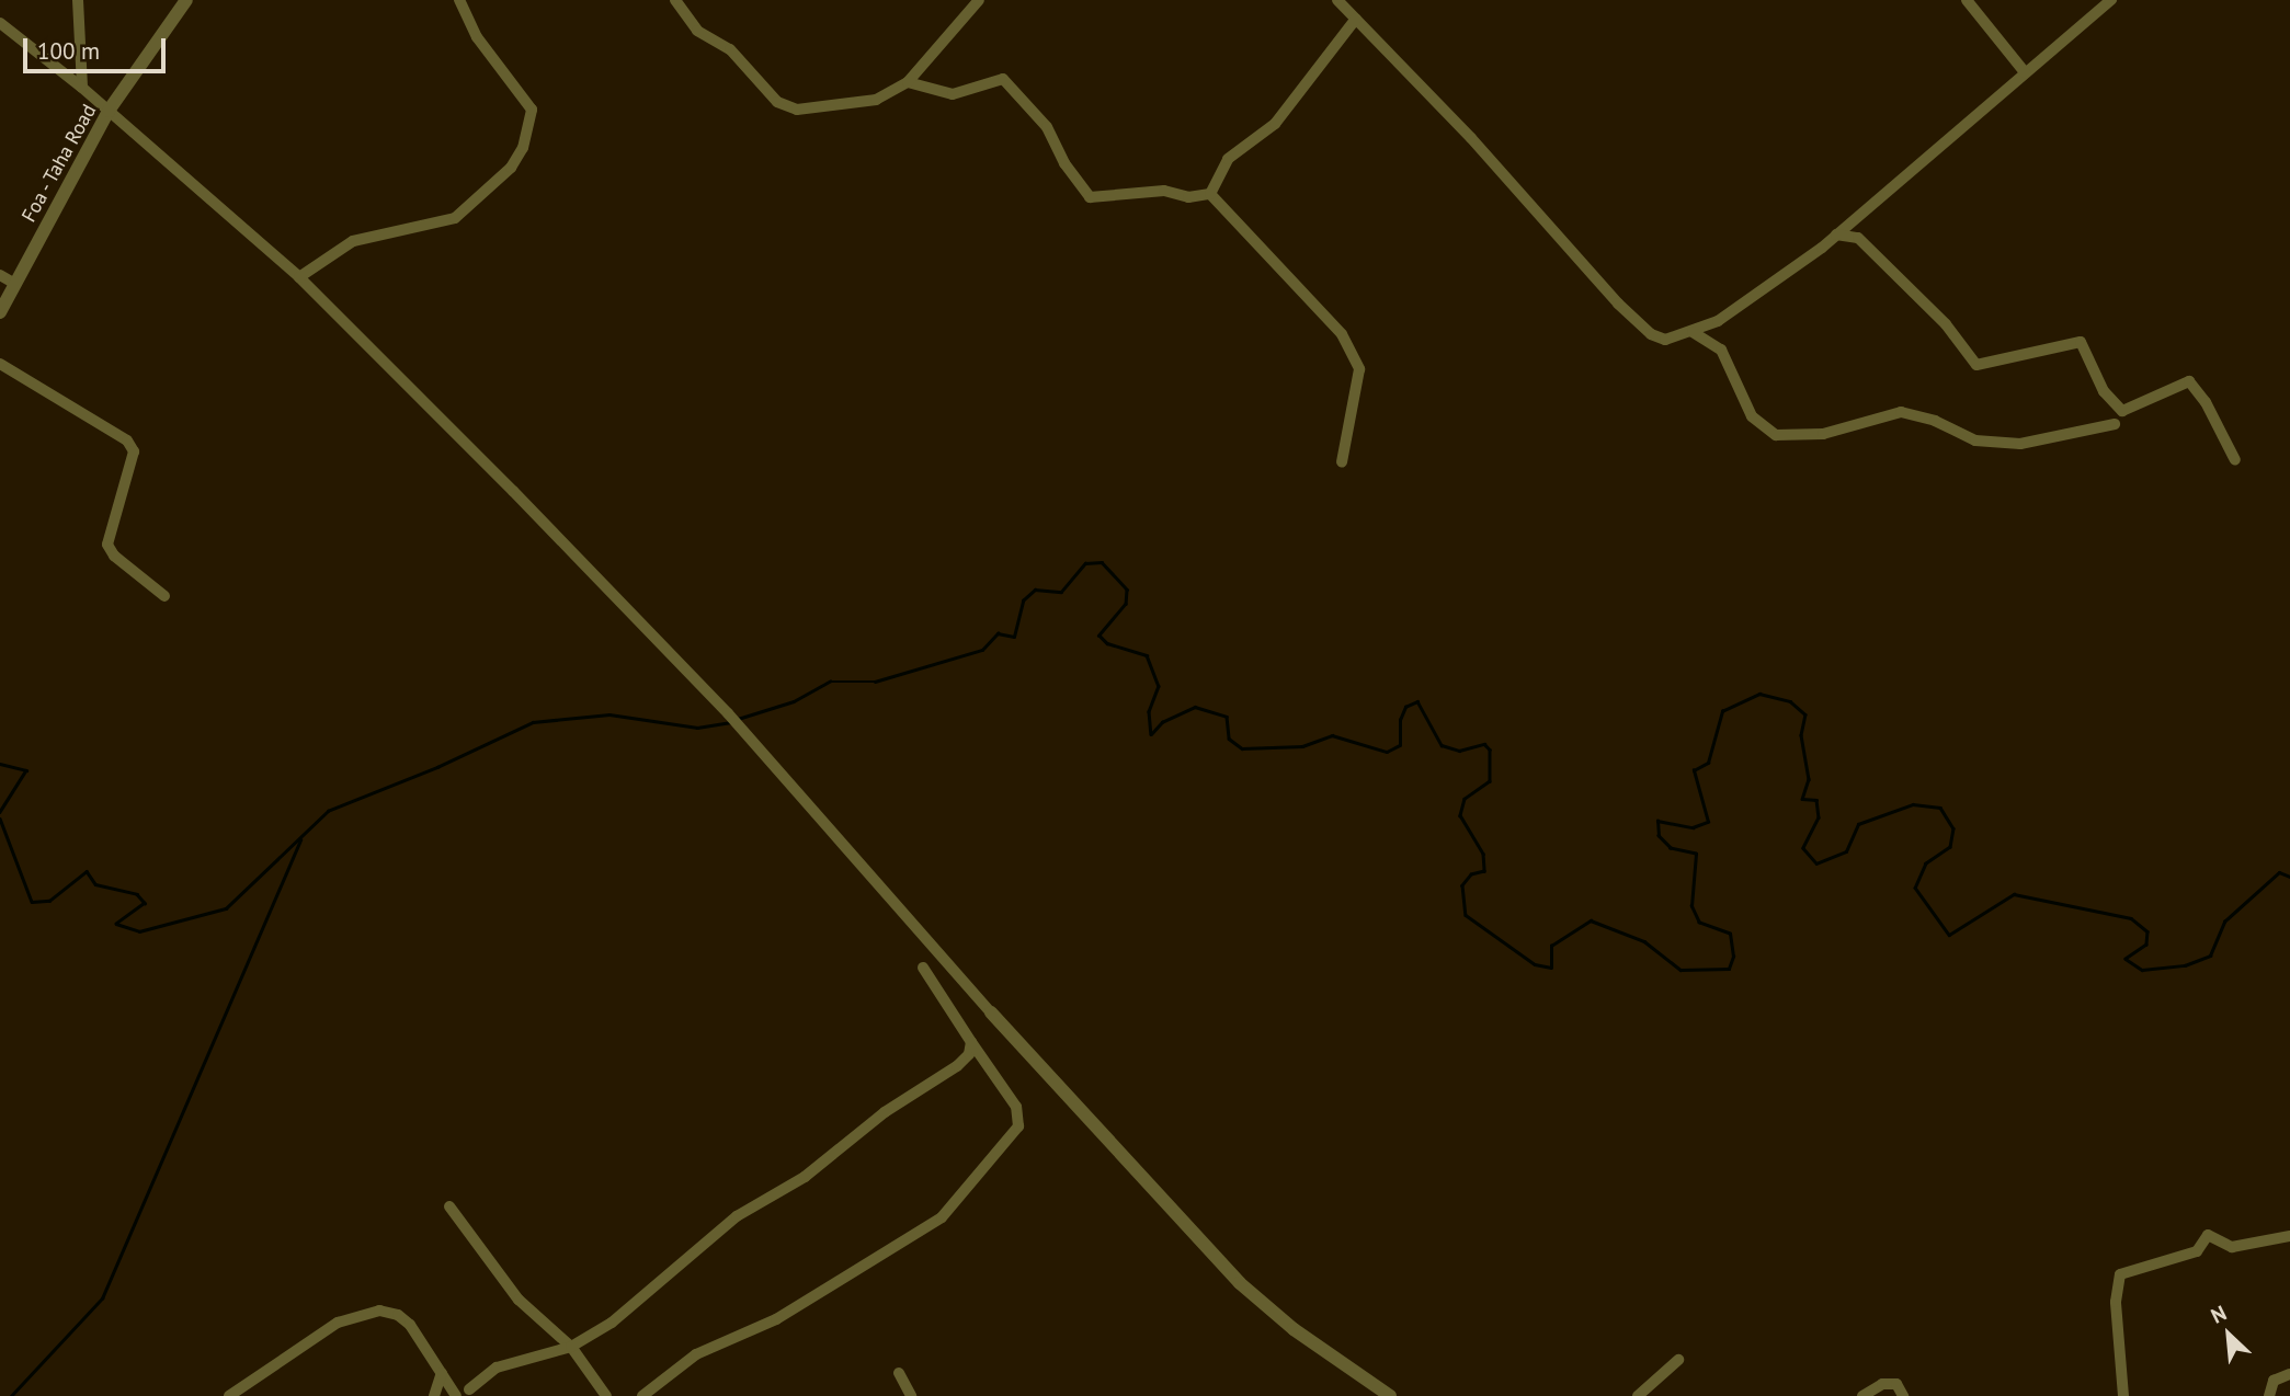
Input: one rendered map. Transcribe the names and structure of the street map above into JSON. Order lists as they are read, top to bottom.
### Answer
{
  "streets": {
    "street": ["Foa - Taha Road"]
  },
  "scale_bar": "100 m",
  "north": "top left"
}
